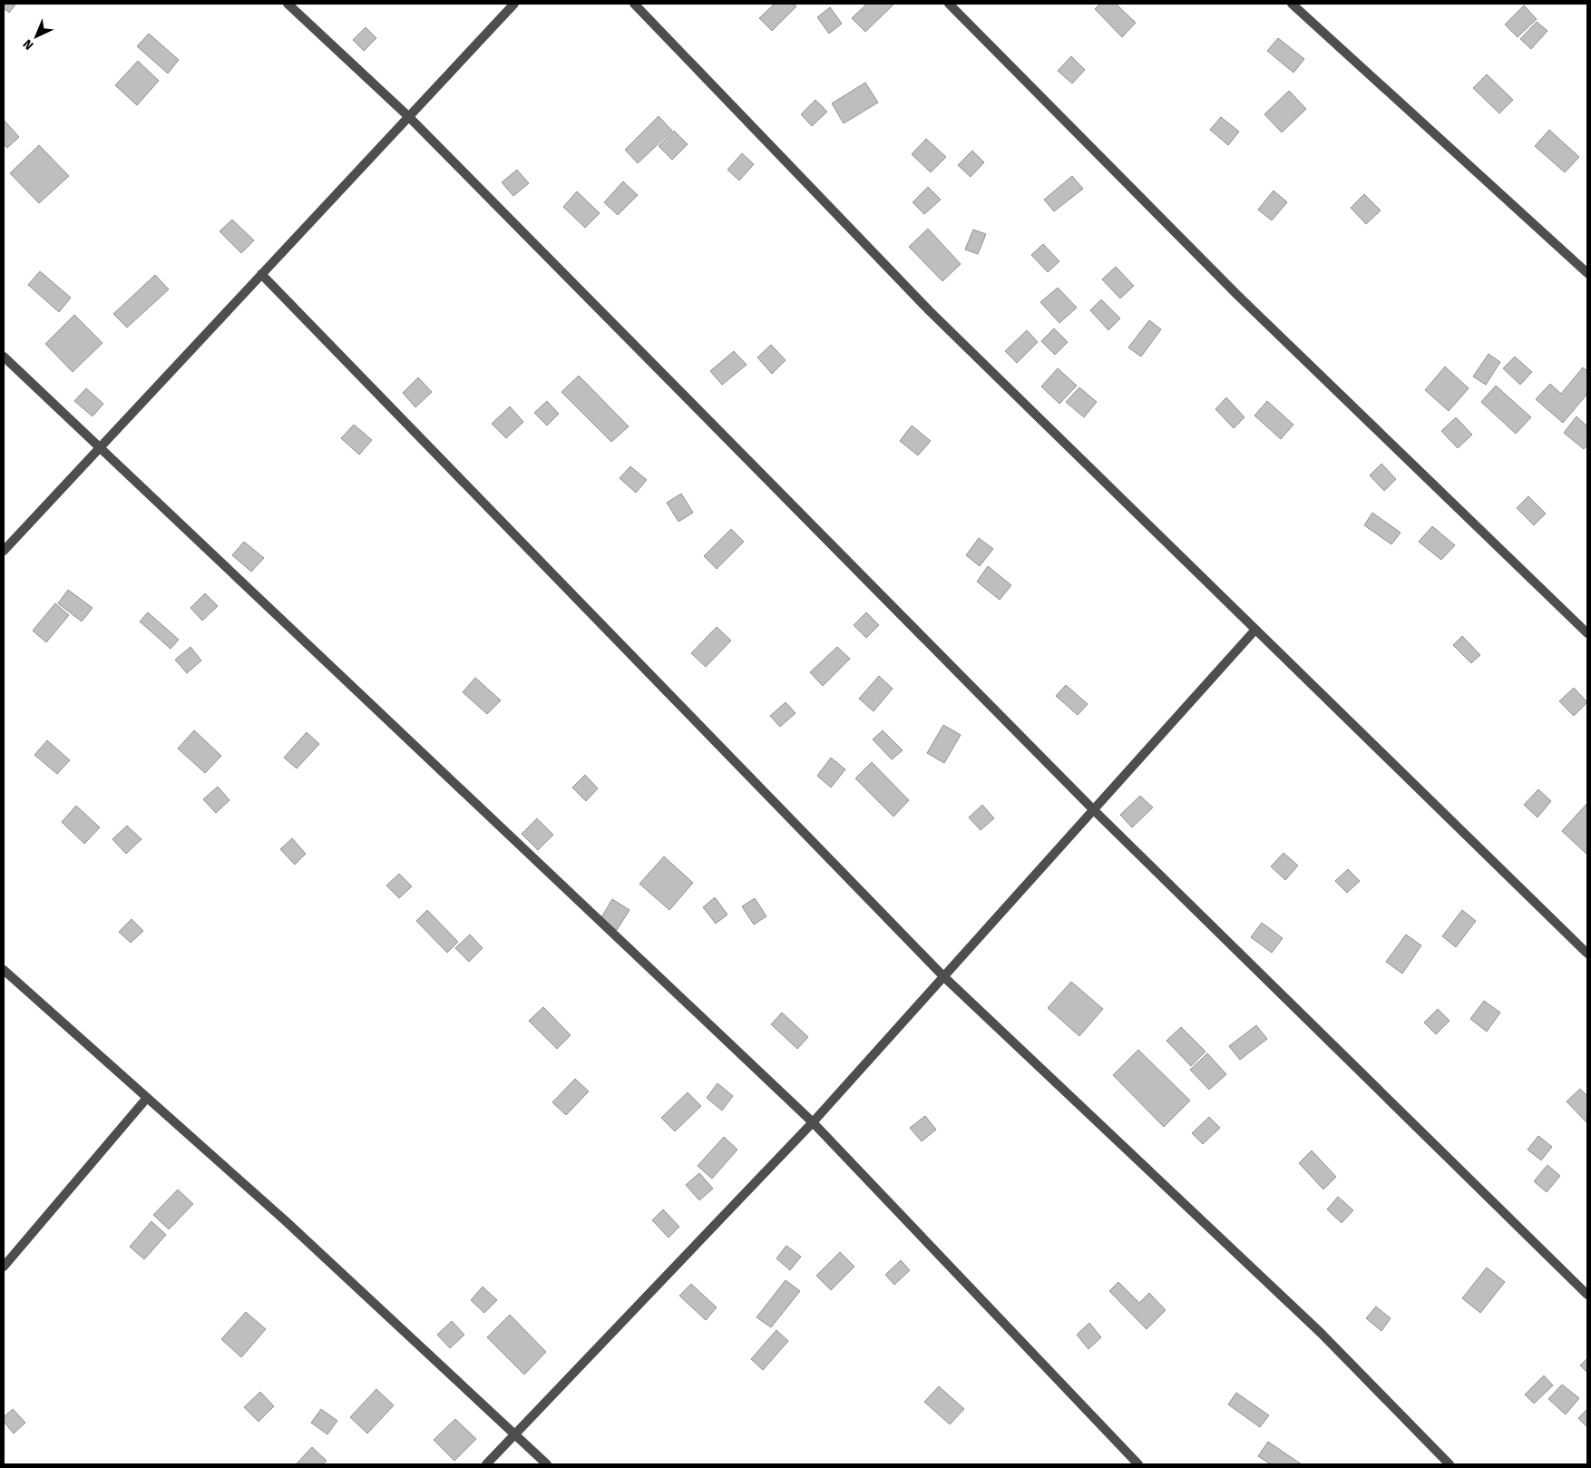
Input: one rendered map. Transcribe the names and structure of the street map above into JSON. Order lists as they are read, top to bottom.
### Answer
{
  "north": "bottom left"
}
